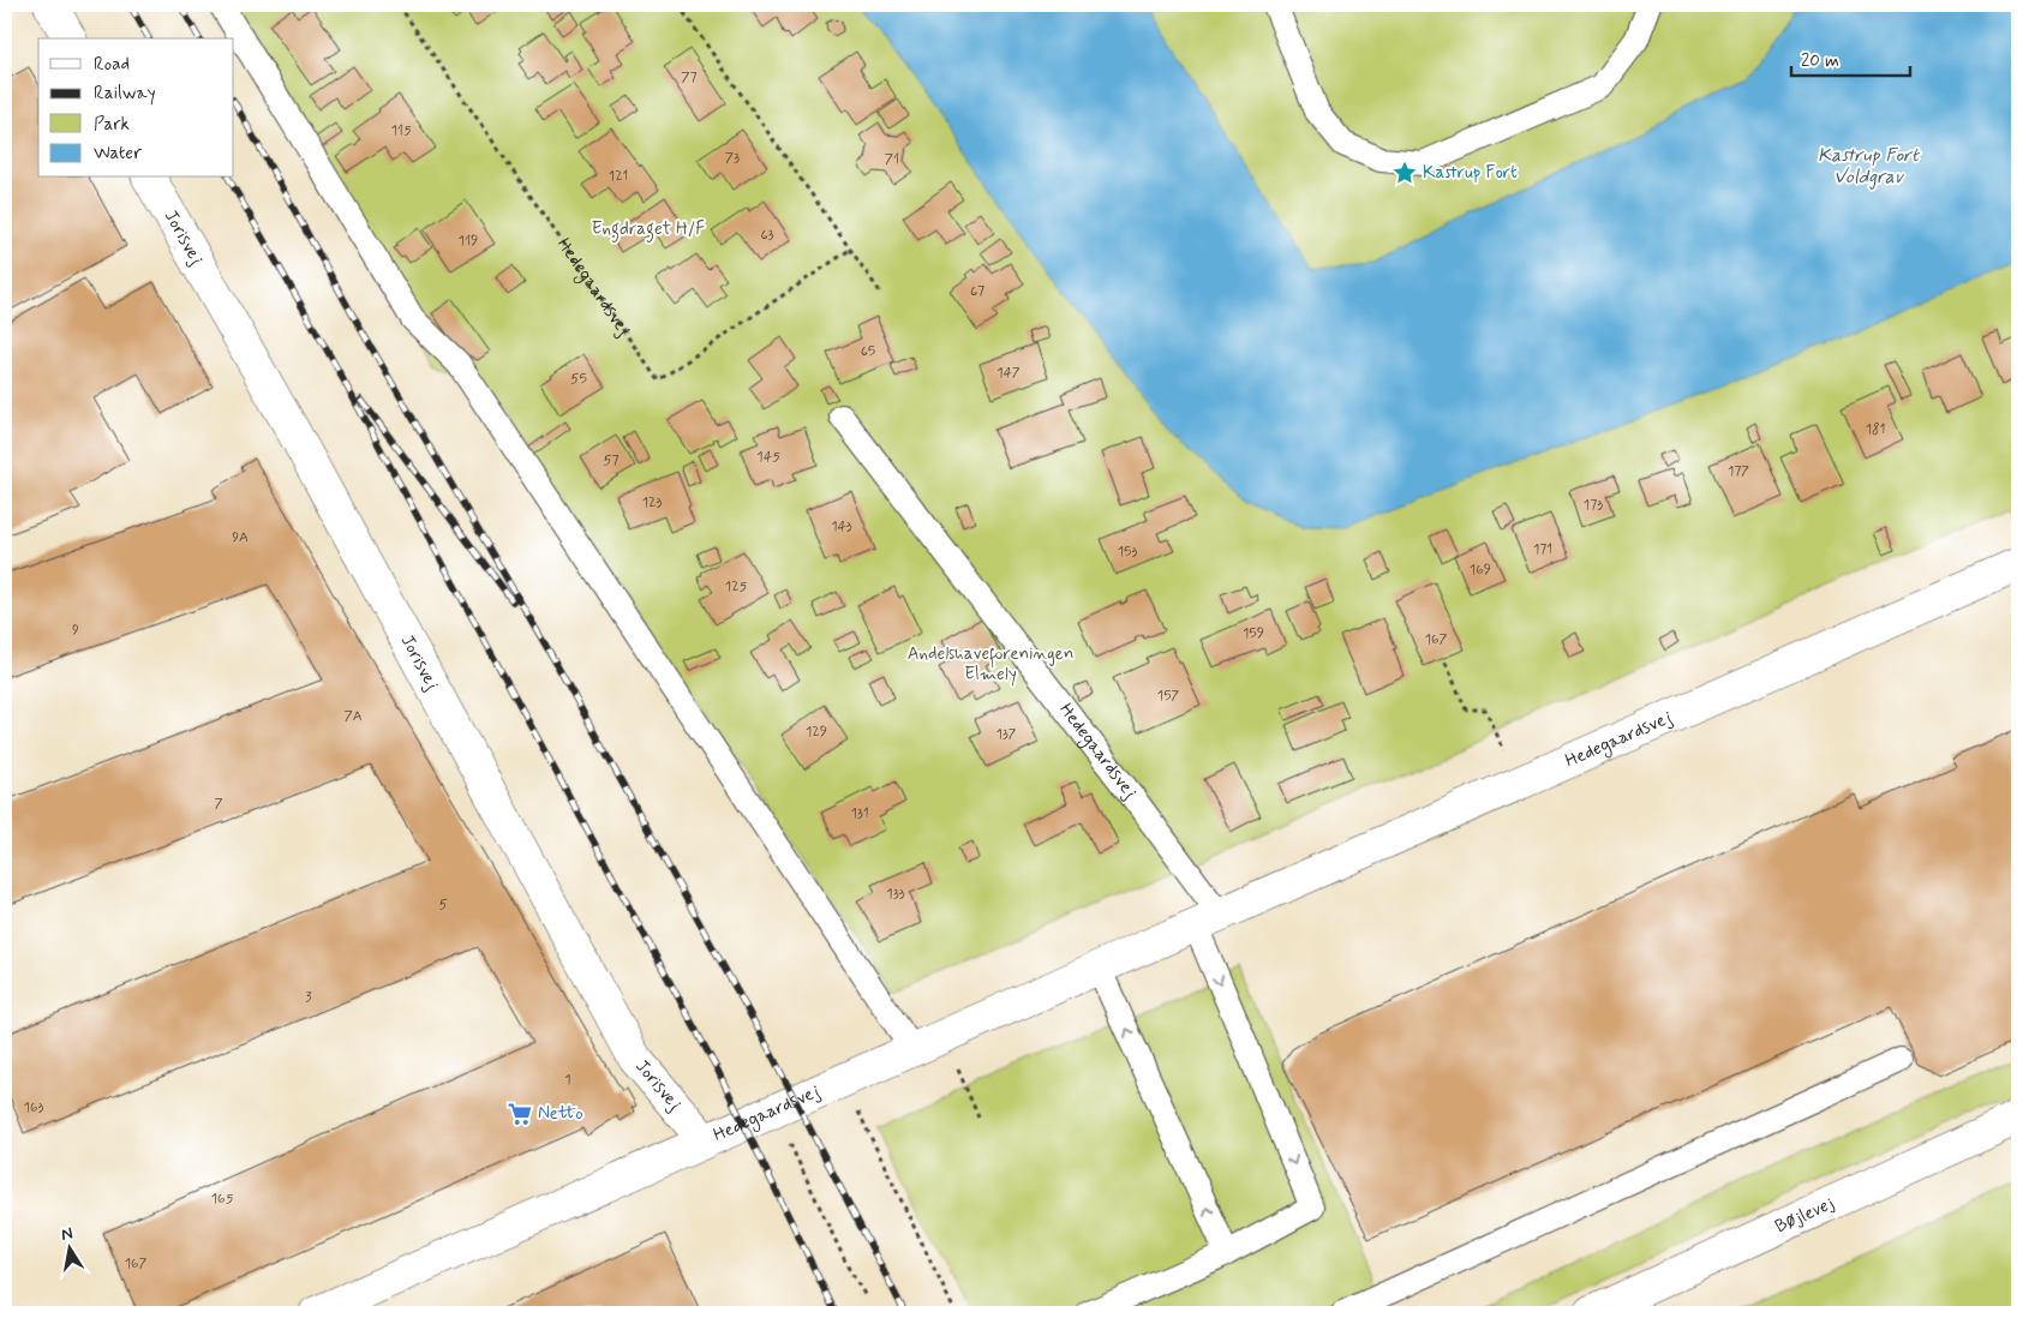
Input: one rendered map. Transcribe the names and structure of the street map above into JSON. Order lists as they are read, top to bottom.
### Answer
{
  "streets": {
    "street": ["Jorisvej", "Hedegaardsvej", "Bøjlevej"]
  },
  "crossings": [
    ["Jorisvej", "Hedegaardsvej"]
  ],
  "water": ["Kastrup Fort Voldgrav"],
  "parks": ["Engdraget H/F", "Andelshaveforeningen Elmely"],
  "places": {
    "place": ["Kastrup Fort"],
    "supermarket": ["Netto"]
  },
  "house_numbers": [
    "77",
    "115",
    "73",
    "71",
    "121",
    "63",
    "119",
    "67",
    "65",
    "147",
    "55",
    "181",
    "145",
    "57",
    "177",
    "123",
    "173",
    "143",
    "9A",
    "171",
    "153",
    "169",
    "125",
    "9",
    "159",
    "167",
    "157",
    "7A",
    "129",
    "137",
    "7",
    "131",
    "133",
    "5",
    "3",
    "1",
    "163",
    "165",
    "167"
  ],
  "legend": [
    "Road",
    "Railway",
    "Park",
    "Water"
  ],
  "scale_bar": "20 m",
  "north": "top"
}
